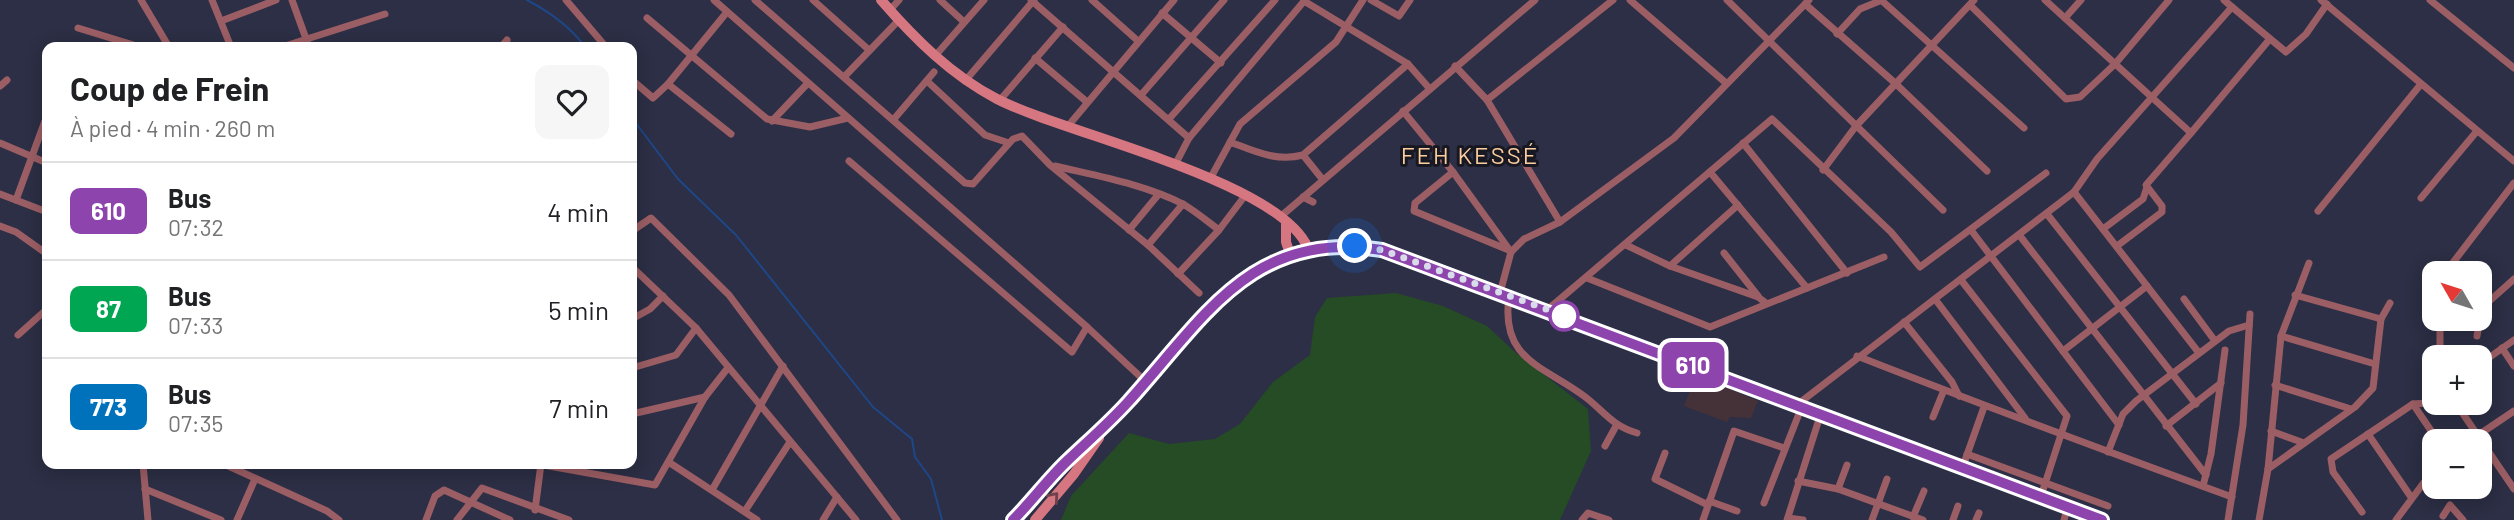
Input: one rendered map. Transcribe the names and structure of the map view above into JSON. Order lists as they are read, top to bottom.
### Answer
{
  "districts": ["FEH KESSÉ"],
  "lines": ["bus line 610"],
  "north": "top left",
  "page": {
    "on_map": "610",
    "heading": ["Coup de Frein", "À pied · 4 min · 260 m"],
    "list": [
      {
        "mark": "610",
        "name": "Bus",
        "note": "07:32",
        "value": "4 min"
      },
      {
        "mark": "87",
        "name": "Bus",
        "note": "07:33",
        "value": "5 min"
      },
      {
        "mark": "773",
        "name": "Bus",
        "note": "07:35",
        "value": "7 min"
      }
    ],
    "map_buttons": ["+", "−"]
  }
}
